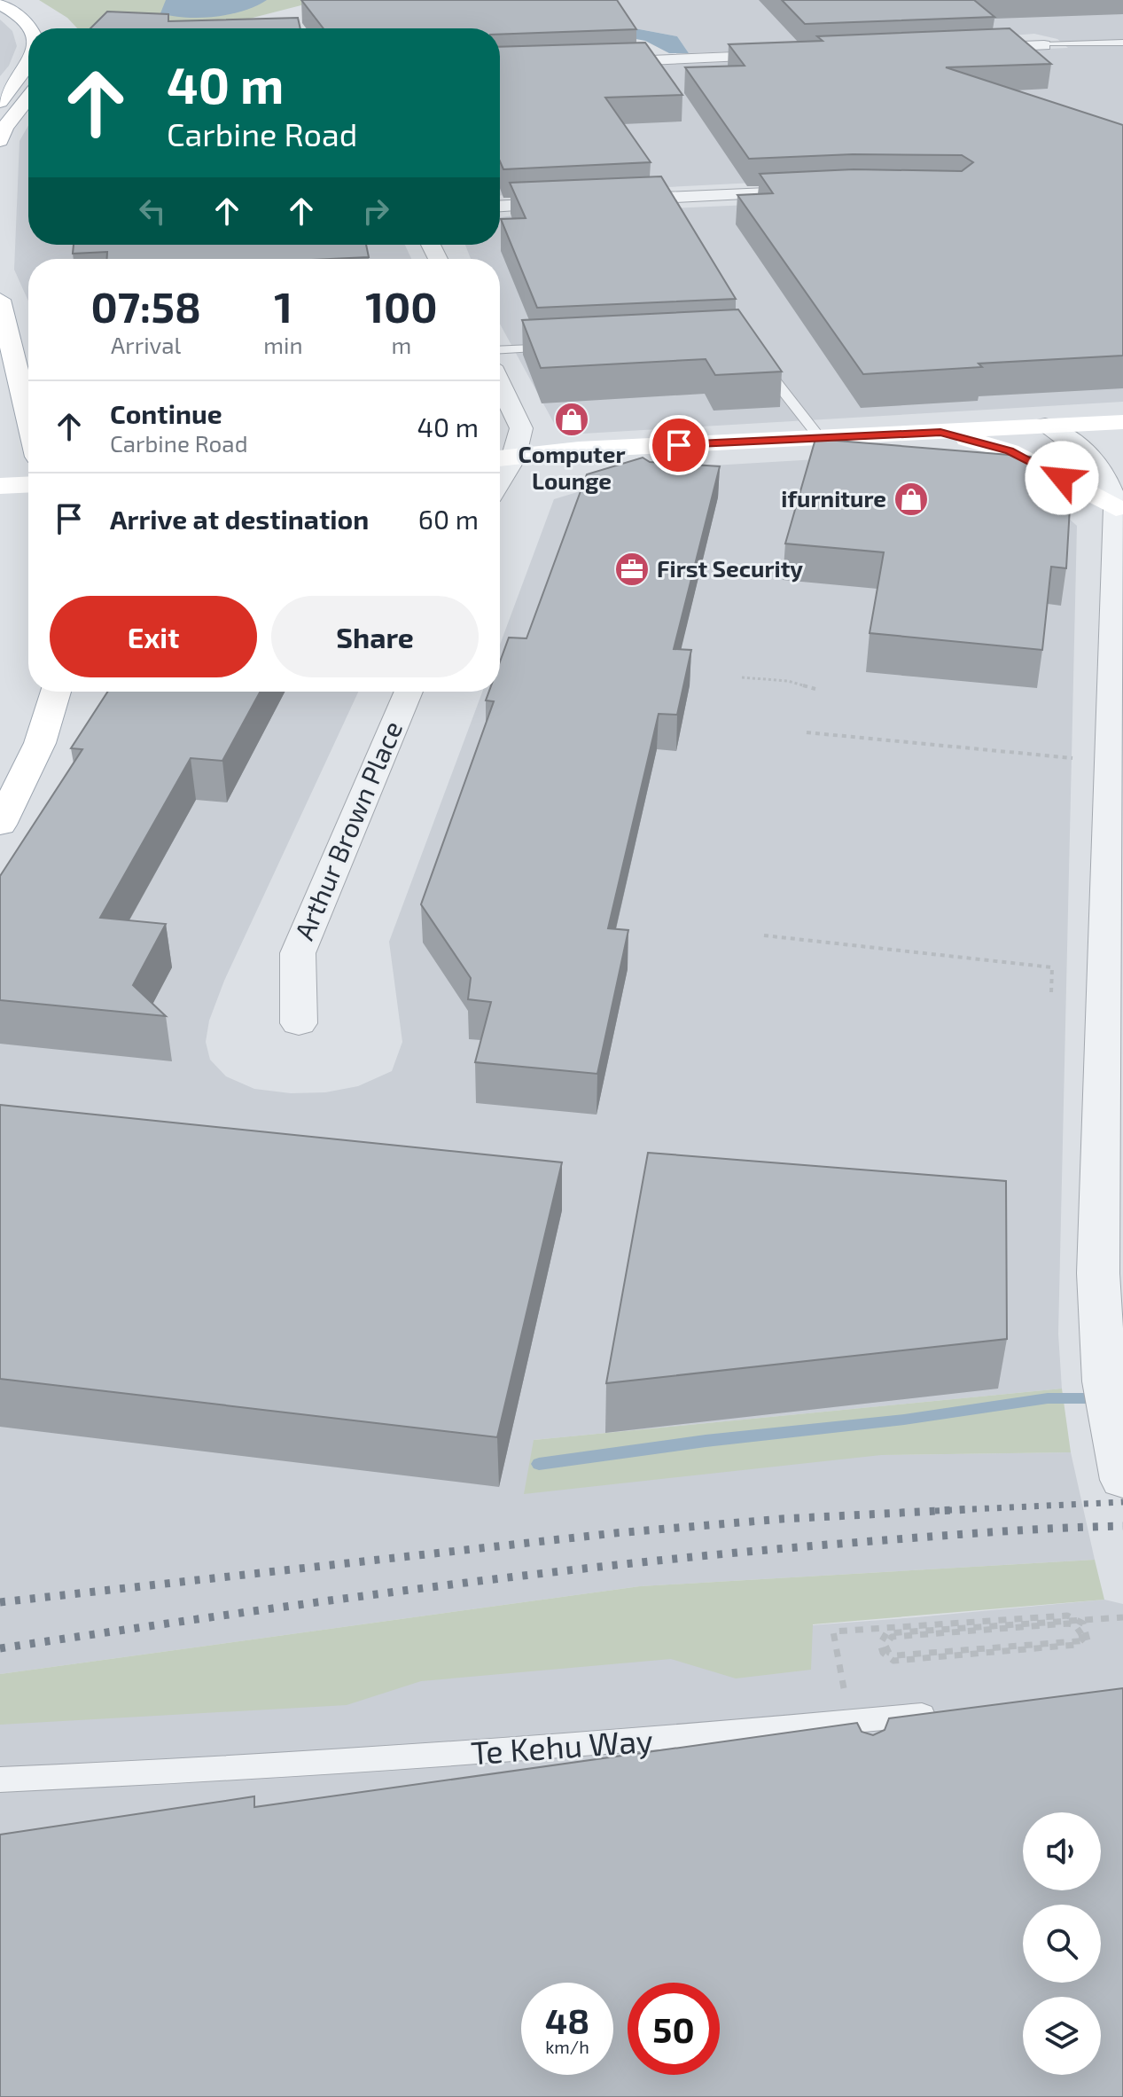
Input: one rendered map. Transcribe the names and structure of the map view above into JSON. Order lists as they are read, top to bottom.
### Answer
{
  "streets": {
    "street": ["Arthur Brown Place"],
    "lane": ["Te Kehu Way"]
  },
  "places": {
    "shop": ["Computer Lounge", "ifurniture"],
    "office": ["First Security"]
  },
  "page": {
    "turn": ["40 m", "Carbine Road"],
    "eta": [
      "07:58",
      "Arrival",
      "1",
      "min",
      "100",
      "m"
    ],
    "list": [
      {
        "name": "Continue",
        "note": "Carbine Road",
        "value": "40 m"
      },
      {
        "name": "Arrive at destination",
        "value": "60 m"
      }
    ],
    "buttons": ["Exit", "Share"],
    "speed": "48 km/h",
    "limit": "50"
  }
}
